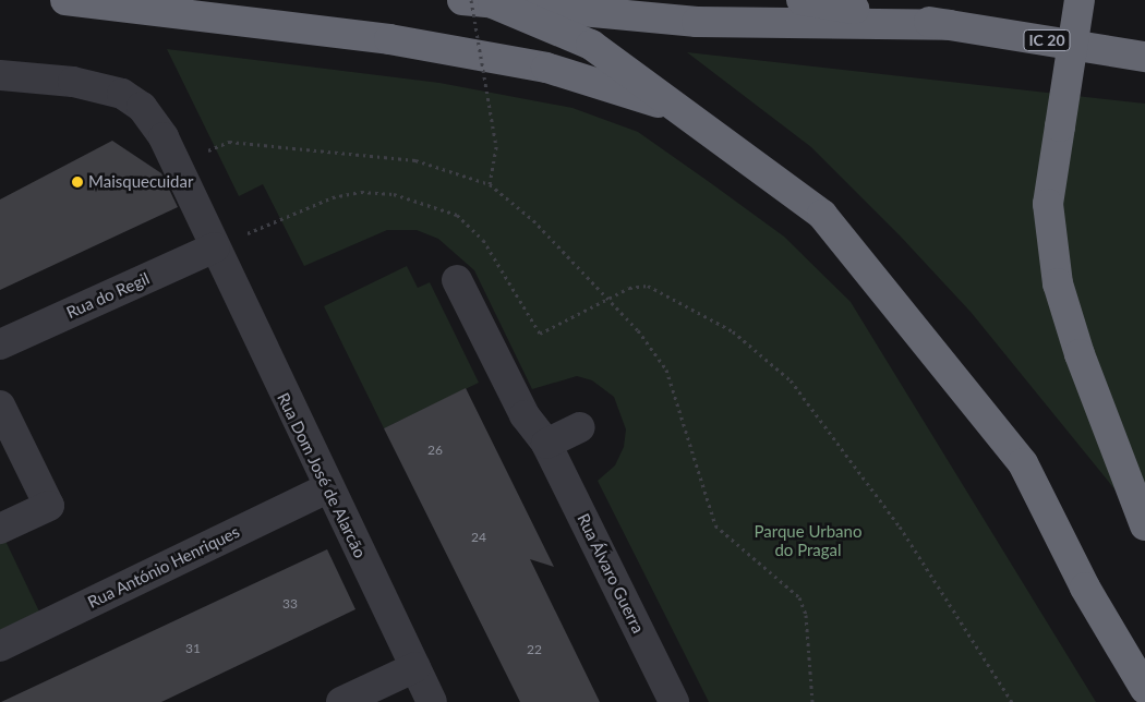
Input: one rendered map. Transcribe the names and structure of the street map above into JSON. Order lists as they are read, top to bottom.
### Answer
{
  "streets": {
    "highway": ["IC 20"],
    "street": [
      "Rua do Regil",
      "Rua Dom José de Alarcão",
      "Rua António Henriques",
      "Rua Álvaro Guerra"
    ]
  },
  "crossings": [
    ["Rua do Regil", "Rua Dom José de Alarcão"],
    ["Rua Dom José de Alarcão", "Rua António Henriques"]
  ],
  "parks": ["Parque Urbano do Pragal"],
  "places": ["Maisquecuidar"],
  "house_numbers": [
    "26",
    "24",
    "33",
    "31",
    "22"
  ]
}
